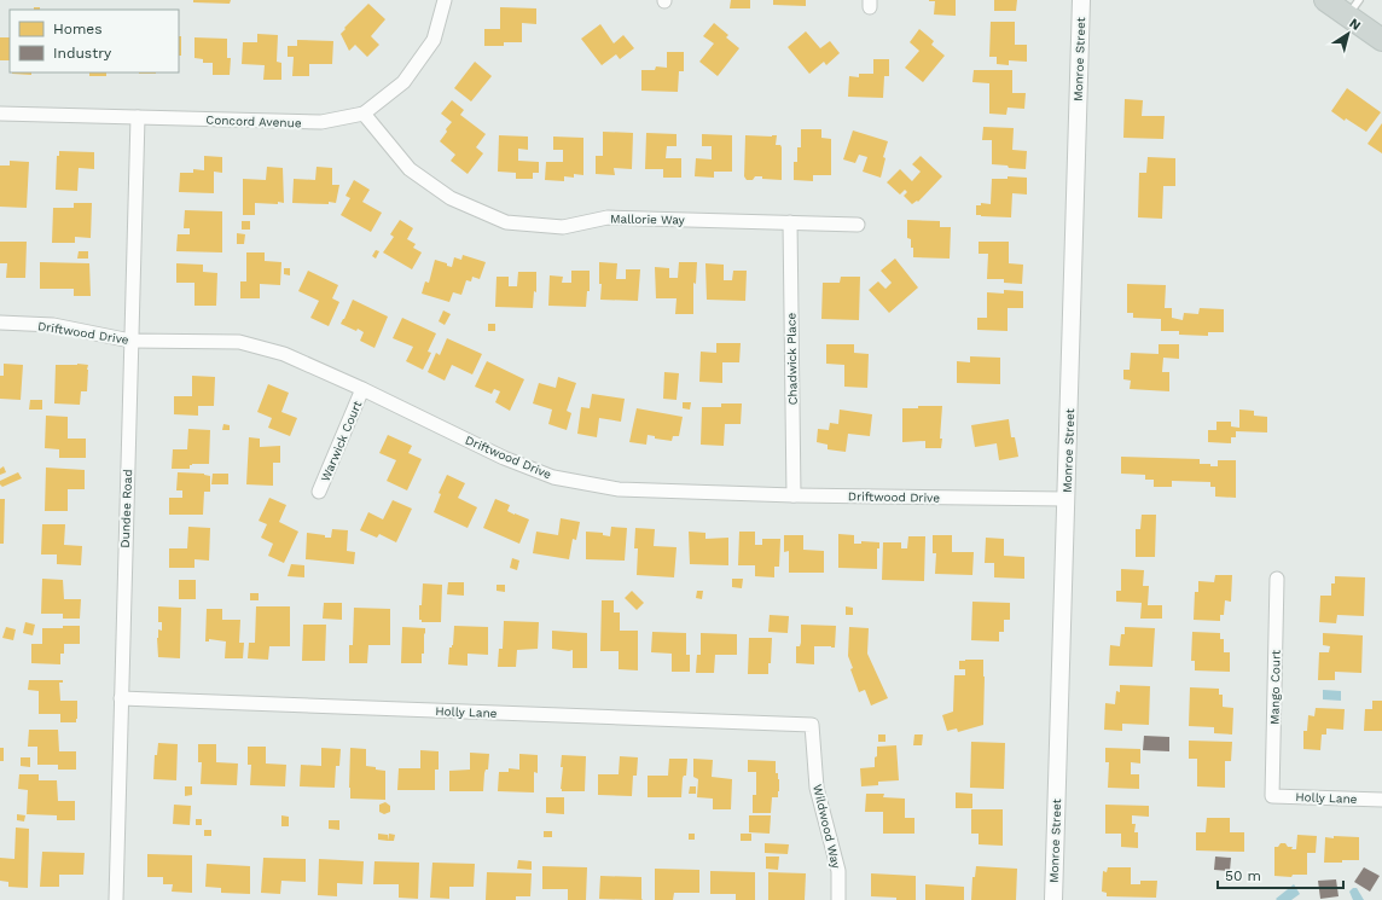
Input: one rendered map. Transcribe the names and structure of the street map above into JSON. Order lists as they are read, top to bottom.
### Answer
{
  "streets": {
    "street": [
      "Monroe Street",
      "Concord Avenue",
      "Mallorie Way",
      "Driftwood Drive",
      "Chadwick Place",
      "Warwick Court",
      "Dundee Road",
      "Mango Court",
      "Holly Lane",
      "Wildwood Way"
    ]
  },
  "crossings": [
    ["Monroe Street", "Driftwood Drive"],
    ["Concord Avenue", "Mallorie Way"],
    ["Concord Avenue", "Dundee Road"],
    ["Mallorie Way", "Chadwick Place"],
    ["Driftwood Drive", "Chadwick Place"],
    ["Driftwood Drive", "Warwick Court"],
    ["Driftwood Drive", "Dundee Road"],
    ["Dundee Road", "Holly Lane"],
    ["Mango Court", "Holly Lane"],
    ["Holly Lane", "Wildwood Way"]
  ],
  "legend": ["Homes", "Industry"],
  "scale_bar": "50 m",
  "north": "top right"
}
